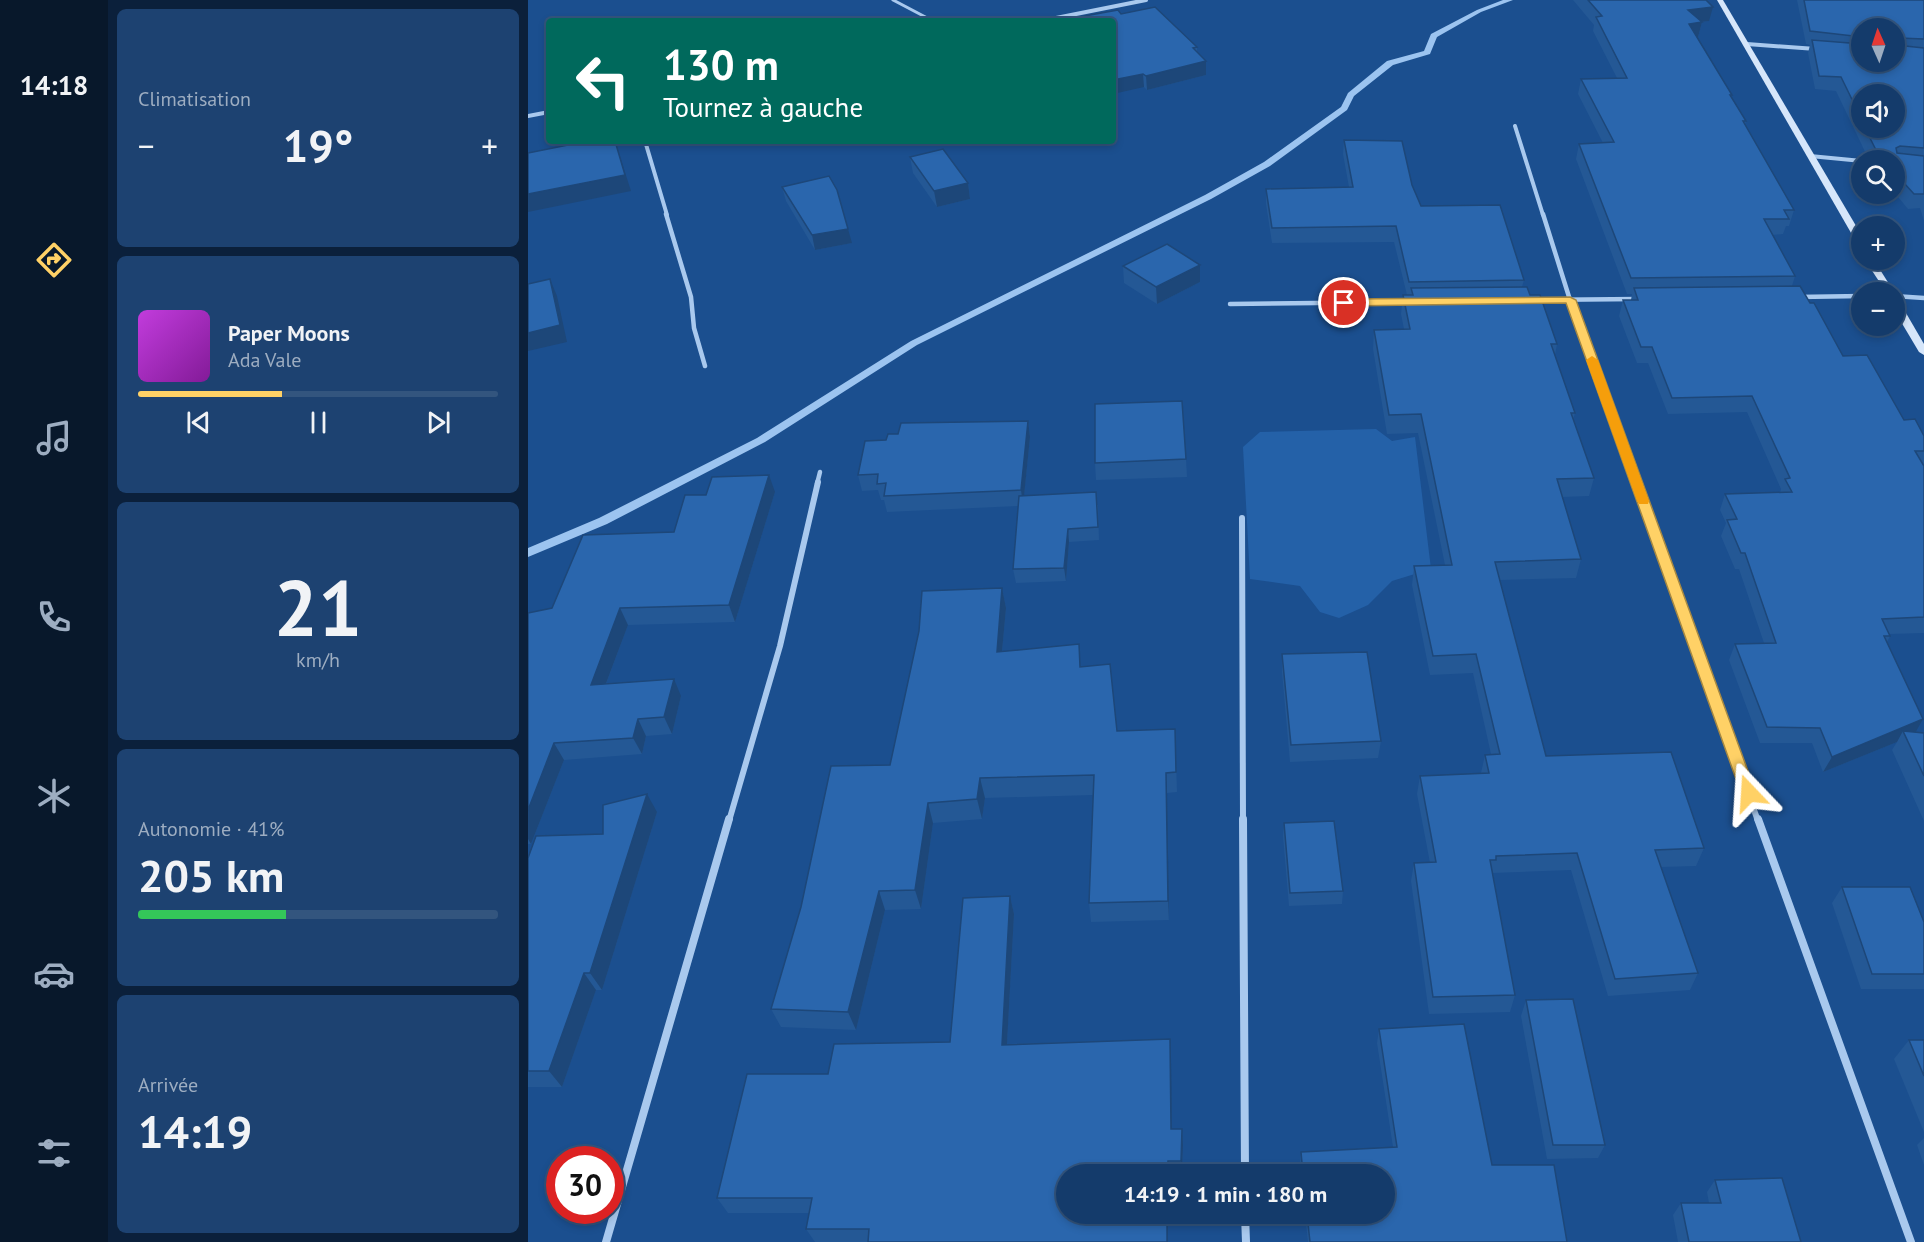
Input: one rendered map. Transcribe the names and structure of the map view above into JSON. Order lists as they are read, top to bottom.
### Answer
{
  "north": "top",
  "page": {
    "tabs": "14:18",
    "tile": [
      "Climatisation",
      ["21", "km/h"],
      ["Autonomie · 41%", "205 km"],
      ["Arrivée", "14:19"]
    ],
    "map_buttons": ["+", "−"],
    "turn": ["130 m", "Tournez à gauche"],
    "heat": ["−", "19°", "+"],
    "song": ["Paper Moons", "Ada Vale"],
    "limit": "30",
    "trip": "14:19 · 1 min · 180 m"
  }
}
